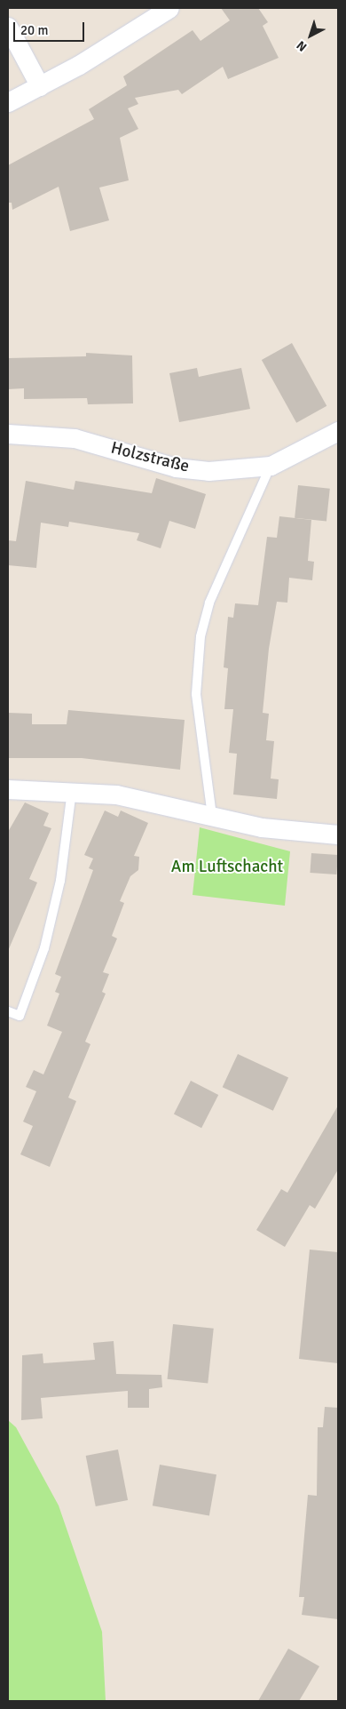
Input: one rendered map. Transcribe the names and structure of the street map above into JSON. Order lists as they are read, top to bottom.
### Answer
{
  "streets": {
    "street": ["Holzstraße"]
  },
  "parks": ["Am Luftschacht"],
  "scale_bar": "20 m",
  "north": "bottom left"
}
